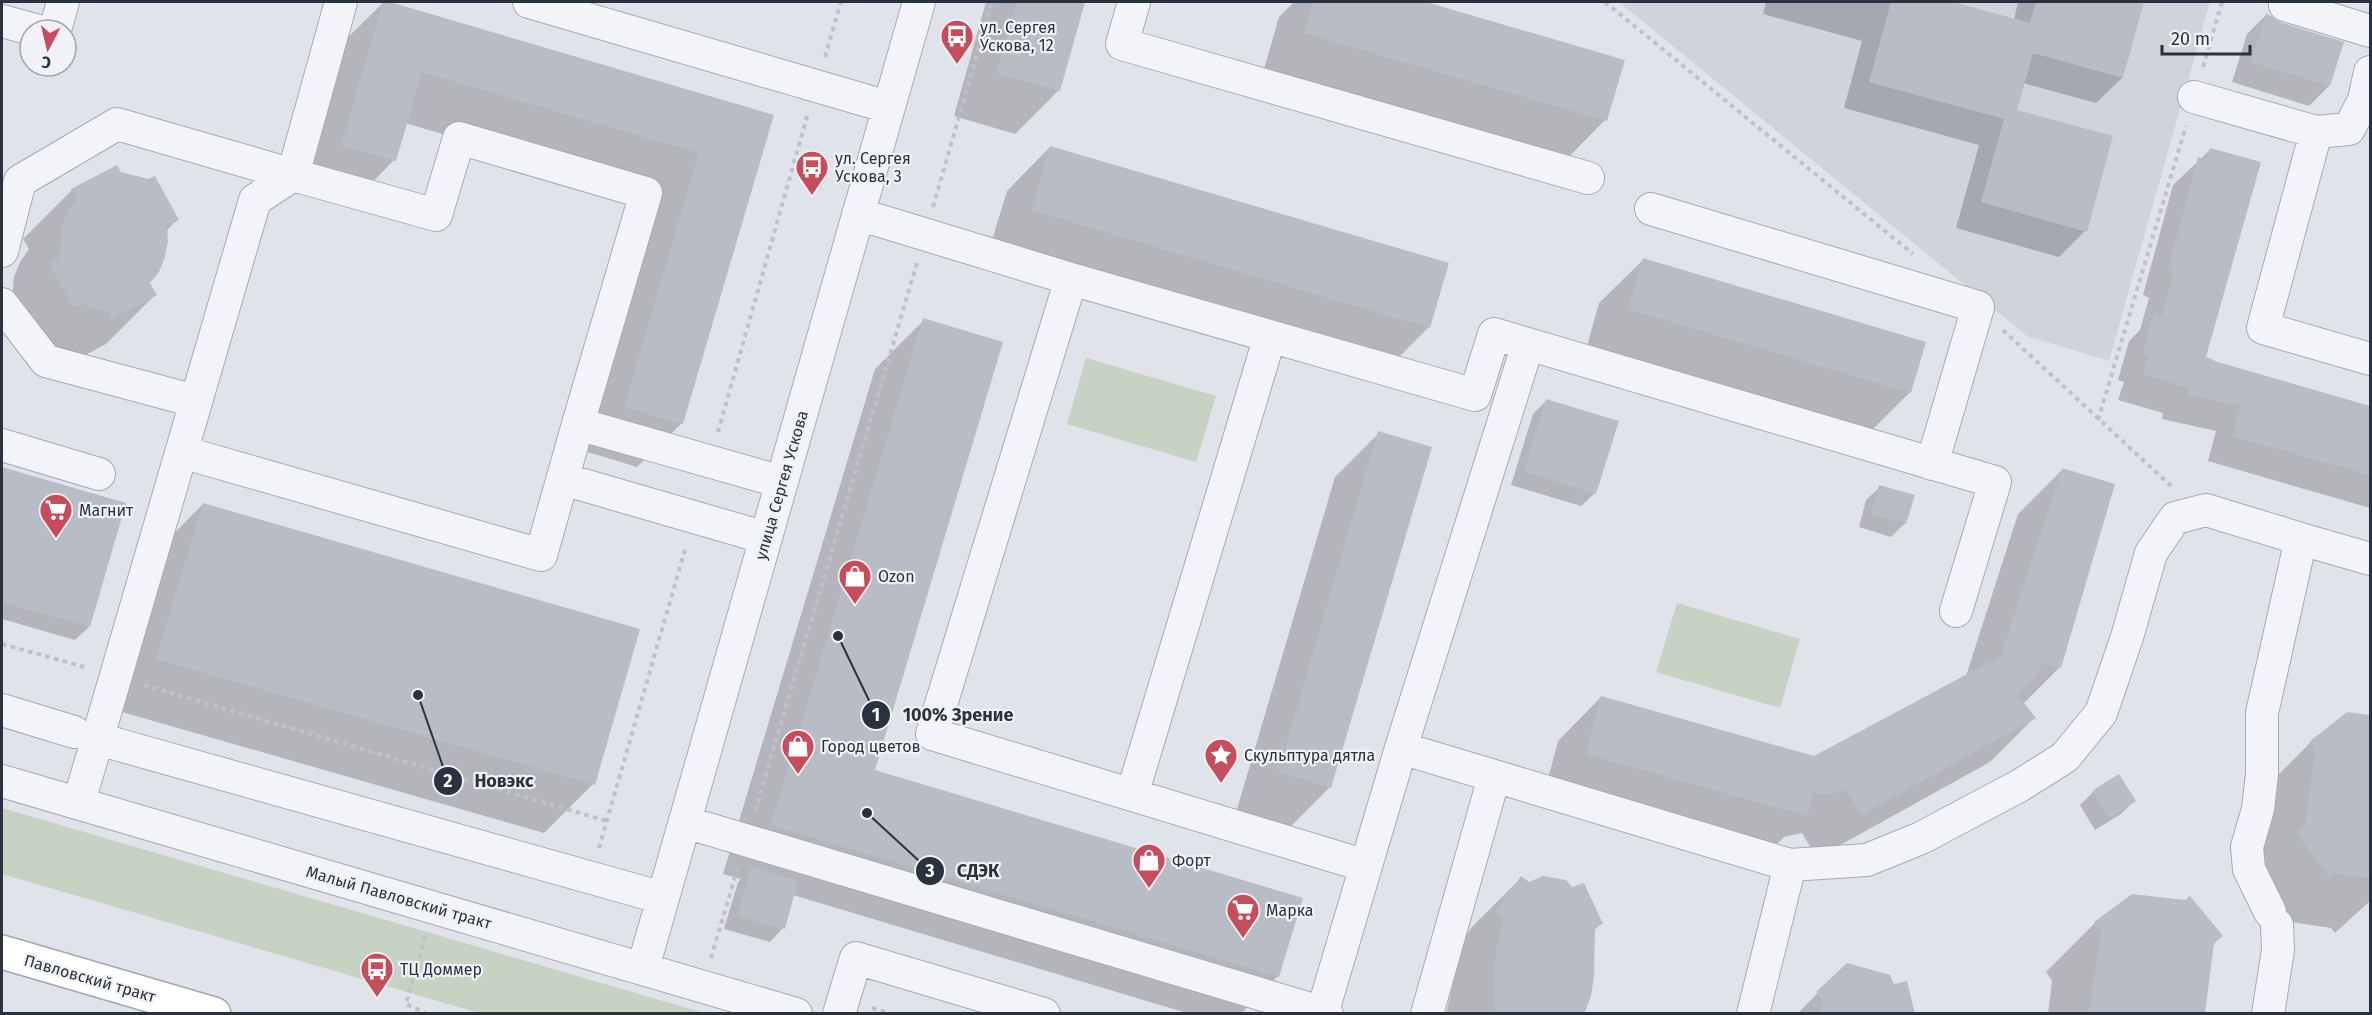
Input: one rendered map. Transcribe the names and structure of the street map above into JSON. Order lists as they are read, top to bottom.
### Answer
{
  "streets": {
    "main road": ["Павловский тракт"],
    "street": ["улица Сергея Ускова", "Малый Павловский тракт"]
  },
  "crossings": [
    ["улица Сергея Ускова", "Малый Павловский тракт"]
  ],
  "places": {
    "bus stop": ["ул. Сергея Ускова, 12", "ул. Сергея Ускова, 3", "ТЦ Доммер"],
    "supermarket": ["Магнит", "Марка"],
    "shop": ["Ozon", "Город цветов", "Форт"],
    "other": ["100% Зрение", "Новэкс", "СДЭК"],
    "place": ["Скульптура дятла"]
  },
  "scale_bar": "20 m",
  "north": "bottom"
}
